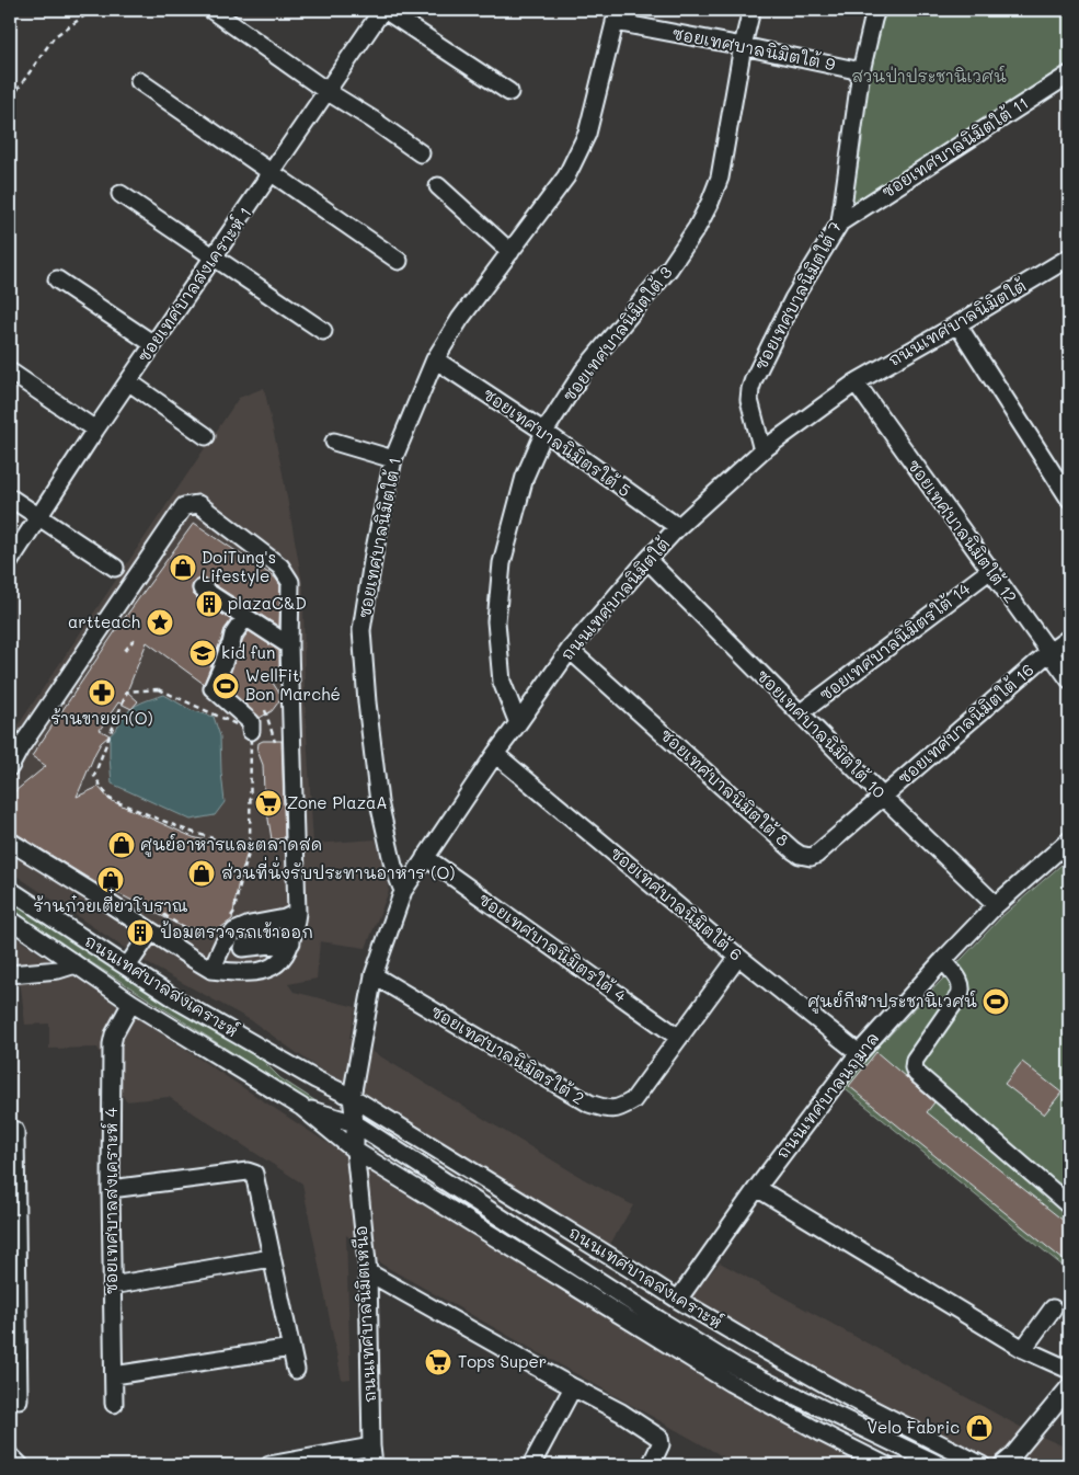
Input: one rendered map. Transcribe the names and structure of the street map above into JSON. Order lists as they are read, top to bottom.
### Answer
{
  "streets": {
    "street": [
      "ซอยเทศบาลนิมิตใต้ 9",
      "ซอยเทศบาลนิมิตใต้ 11",
      "ซอยเทศบาลสงเคราะห์ 1",
      "ซอยเทศบาลนิมิตใต้ 7",
      "ถนนเทศบาลนิมิตใต้",
      "ซอยเทศบาลนิมิตใต้ 3",
      "ซอยเทศบาลนิมิตรใต้ 5",
      "ซอยเทศบาลนิมิตใต้ 12",
      "ซอยเทศบาลนิมิตใต้ 1",
      "ซอยเทศบาลนิมิตรใต้ 14",
      "ซอยเทศบาลนิมิตใต้ 16",
      "ซอยเทศบาลนิมิตใต้ 10",
      "ซอยเทศบาลนิมิตใต้ 8",
      "ซอยเทศบาลนิมิตใต้ 6",
      "ซอยเทศบาลนิมิตรใต้ 4",
      "ถนนเทศบาลสงเคราะห์",
      "ซอยเทศบาลนิมิตรใต้ 2",
      "ถนนเทศบาลนฤมาล",
      "ซอยเทศบาลสงเคราะห์ 4",
      "ถนนเทศบาลนิมิตเหนือ"
    ]
  },
  "crossings": [
    ["ซอยเทศบาลนิมิตใต้ 9", "ซอยเทศบาลนิมิตใต้ 7"],
    ["ซอยเทศบาลนิมิตใต้ 9", "ซอยเทศบาลนิมิตใต้ 3"],
    ["ซอยเทศบาลนิมิตใต้ 9", "ซอยเทศบาลนิมิตใต้ 1"],
    ["ซอยเทศบาลนิมิตใต้ 11", "ซอยเทศบาลนิมิตใต้ 7"],
    ["ซอยเทศบาลนิมิตใต้ 7", "ถนนเทศบาลนิมิตใต้"],
    ["ถนนเทศบาลนิมิตใต้", "ซอยเทศบาลนิมิตใต้ 3"],
    ["ถนนเทศบาลนิมิตใต้", "ซอยเทศบาลนิมิตรใต้ 5"],
    ["ถนนเทศบาลนิมิตใต้", "ซอยเทศบาลนิมิตใต้ 12"],
    ["ถนนเทศบาลนิมิตใต้", "ซอยเทศบาลนิมิตใต้ 1"],
    ["ถนนเทศบาลนิมิตใต้", "ซอยเทศบาลนิมิตใต้ 10"],
    ["ถนนเทศบาลนิมิตใต้", "ซอยเทศบาลนิมิตใต้ 8"],
    ["ถนนเทศบาลนิมิตใต้", "ซอยเทศบาลนิมิตใต้ 6"],
    ["ถนนเทศบาลนิมิตใต้", "ซอยเทศบาลนิมิตรใต้ 4"],
    ["ถนนเทศบาลนิมิตใต้", "ถนนเทศบาลสงเคราะห์"],
    ["ถนนเทศบาลนิมิตใต้", "ซอยเทศบาลนิมิตรใต้ 2"],
    ["ถนนเทศบาลนิมิตใต้", "ถนนเทศบาลนิมิตเหนือ"],
    ["ซอยเทศบาลนิมิตใต้ 3", "ซอยเทศบาลนิมิตรใต้ 5"],
    ["ซอยเทศบาลนิมิตรใต้ 5", "ซอยเทศบาลนิมิตใต้ 1"],
    ["ซอยเทศบาลนิมิตใต้ 12", "ซอยเทศบาลนิมิตรใต้ 14"],
    ["ซอยเทศบาลนิมิตใต้ 12", "ซอยเทศบาลนิมิตใต้ 16"],
    ["ซอยเทศบาลนิมิตรใต้ 14", "ซอยเทศบาลนิมิตใต้ 10"],
    ["ซอยเทศบาลนิมิตใต้ 16", "ซอยเทศบาลนิมิตใต้ 10"],
    ["ซอยเทศบาลนิมิตใต้ 16", "ซอยเทศบาลนิมิตใต้ 8"],
    ["ซอยเทศบาลนิมิตใต้ 10", "ซอยเทศบาลนิมิตใต้ 8"],
    ["ซอยเทศบาลนิมิตใต้ 10", "ถนนเทศบาลนฤมาล"],
    ["ซอยเทศบาลนิมิตใต้ 6", "ซอยเทศบาลนิมิตรใต้ 2"],
    ["ซอยเทศบาลนิมิตใต้ 6", "ถนนเทศบาลนฤมาล"],
    ["ซอยเทศบาลนิมิตรใต้ 4", "ซอยเทศบาลนิมิตรใต้ 2"],
    ["ถนนเทศบาลสงเคราะห์", "ถนนเทศบาลนฤมาล"],
    ["ถนนเทศบาลสงเคราะห์", "ซอยเทศบาลสงเคราะห์ 4"],
    ["ถนนเทศบาลสงเคราะห์", "ถนนเทศบาลนิมิตเหนือ"]
  ],
  "parks": ["สวนป่าประชานิเวศน์"],
  "places": {
    "shop": [
      "DoiTung's Lifestyle",
      "ศูนย์อาหารและตลาดสด",
      "ส่วนที่นั่งรับประทานอาหาร (O)",
      "ร้านก๋วยเตี๋ยวโบราณ",
      "Velo Fabric"
    ],
    "building": ["plazaC&D", "ป้อมตรวจรถเข้าออก"],
    "place": ["artteach"],
    "school or university": ["kid fun"],
    "sports": ["WellFit Bon Marché", "ศูนย์กีฬาประชานิเวศน์"],
    "pharmacy": ["ร้านขายยา(O)"],
    "supermarket": ["Zone PlazaA", "Tops Super"]
  }
}
